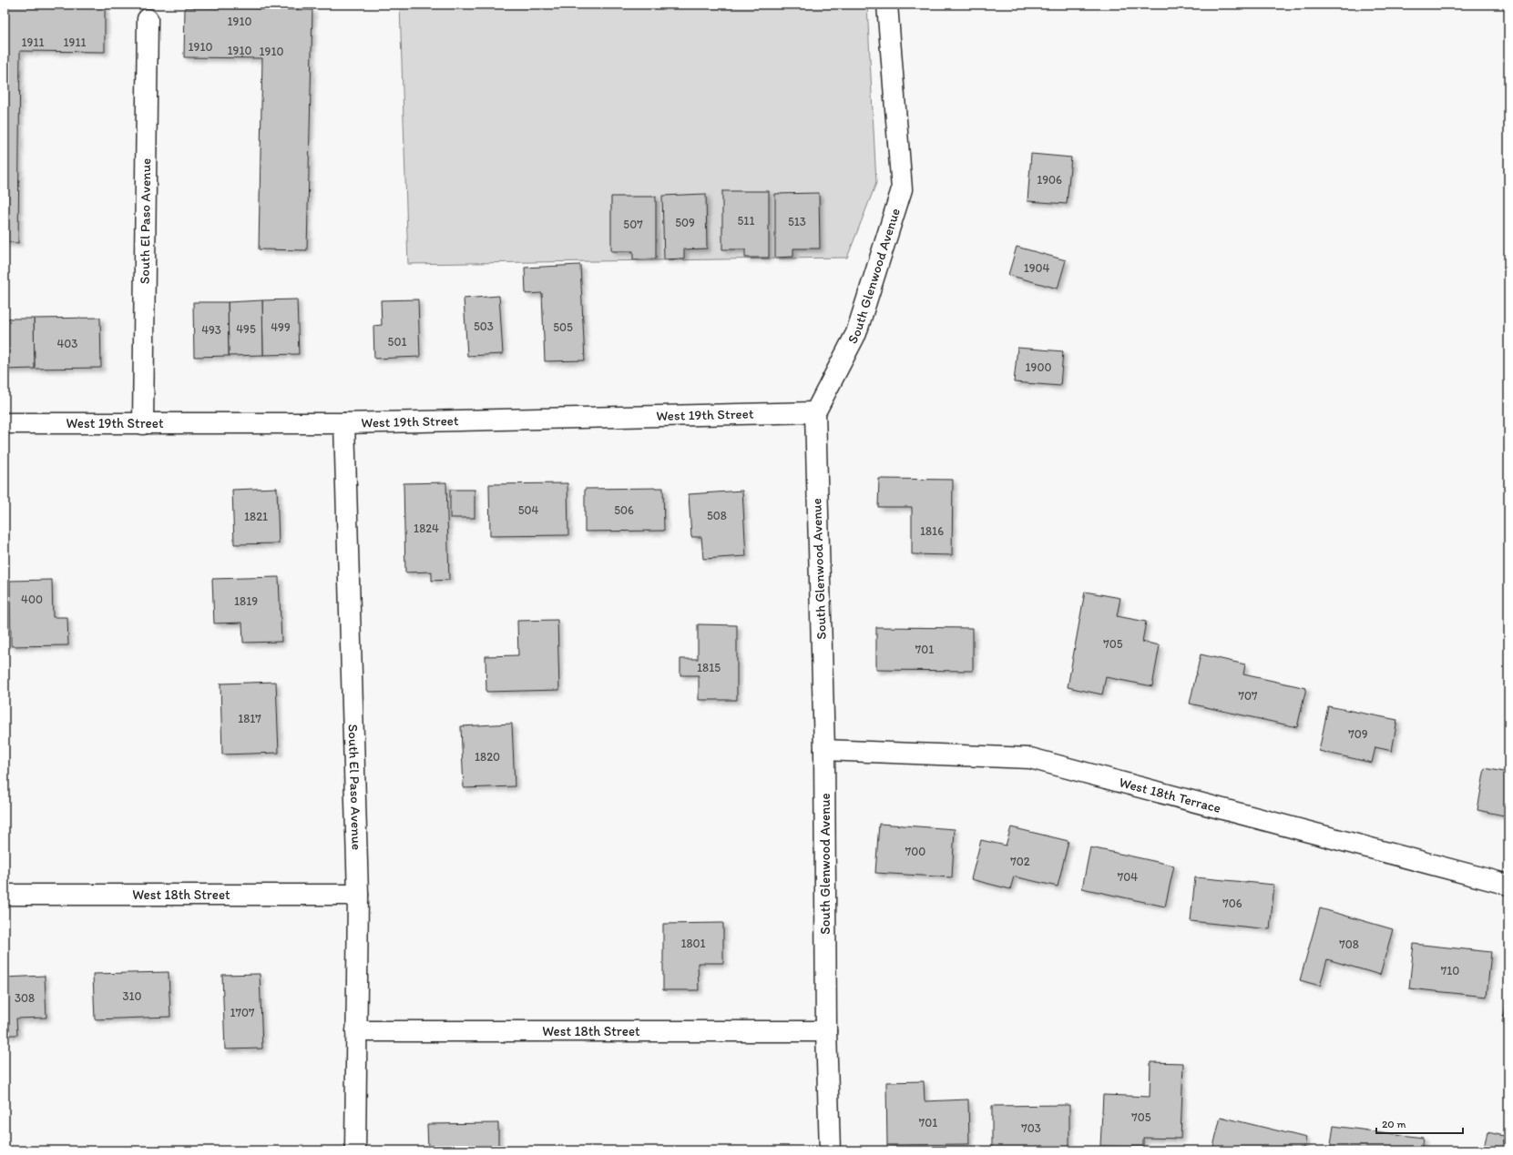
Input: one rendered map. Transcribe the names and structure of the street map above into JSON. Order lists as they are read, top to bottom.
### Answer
{
  "streets": {
    "street": [
      "South El Paso Avenue",
      "South Glenwood Avenue",
      "West 19th Street",
      "West 18th Terrace",
      "West 18th Street"
    ]
  },
  "crossings": [
    ["South El Paso Avenue", "West 19th Street"],
    ["South El Paso Avenue", "West 18th Street"],
    ["South Glenwood Avenue", "West 19th Street"],
    ["South Glenwood Avenue", "West 18th Terrace"],
    ["South Glenwood Avenue", "West 18th Street"]
  ],
  "house_numbers": [
    "1910",
    "1911",
    "1911",
    "1910",
    "1910",
    "1910",
    "1906",
    "511",
    "513",
    "509",
    "507",
    "1904",
    "503",
    "499",
    "505",
    "495",
    "493",
    "501",
    "403",
    "1900",
    "504",
    "506",
    "508",
    "1821",
    "1824",
    "1816",
    "400",
    "1819",
    "705",
    "701",
    "1815",
    "707",
    "1817",
    "709",
    "1820",
    "700",
    "702",
    "704",
    "706",
    "1801",
    "708",
    "710",
    "310",
    "308",
    "1707",
    "705",
    "701",
    "703"
  ],
  "scale_bar": "20 m"
}
